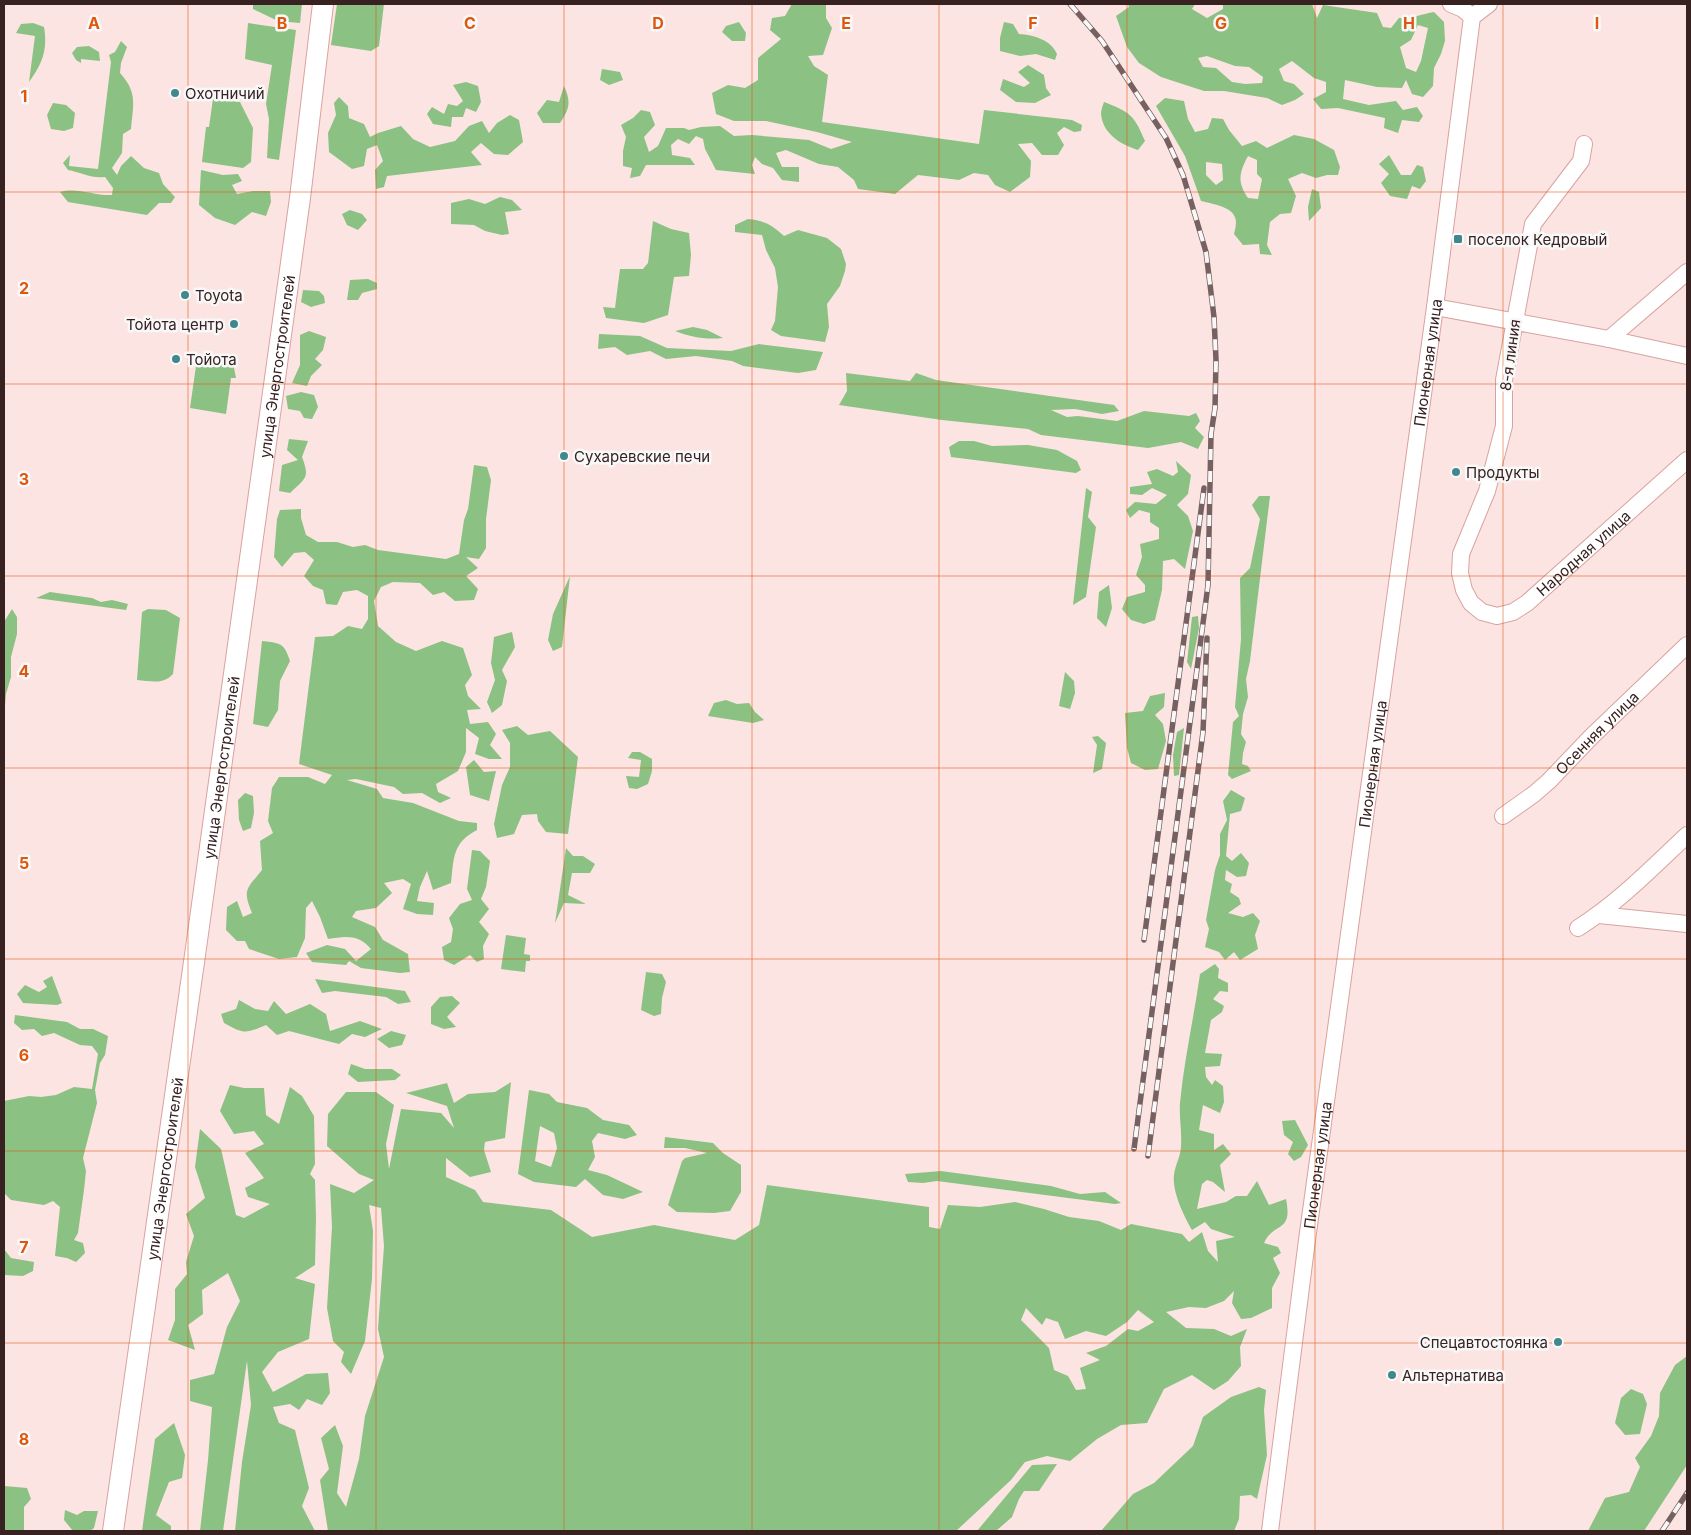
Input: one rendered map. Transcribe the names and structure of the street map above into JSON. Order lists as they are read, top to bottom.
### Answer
{
  "streets": {
    "main road": ["улица Энергостроителей"],
    "street": [
      "8-я линия",
      "Пионерная улица",
      "Народная улица",
      "Осенняя улица"
    ]
  },
  "crossings": [
    ["8-я линия", "Народная улица"]
  ],
  "places": {
    "other": [
      "Охотничий",
      "Toyota",
      "Тойота центр",
      "Тойота",
      "Сухаревские печи",
      "Продукты",
      "Спецавтостоянка",
      "Альтернатива"
    ],
    "transit": ["поселок Кедровый"]
  },
  "grid": {
    "columns": [
      "A",
      "B",
      "C",
      "D",
      "E",
      "F",
      "G",
      "H",
      "I"
    ],
    "rows": [
      "1",
      "2",
      "3",
      "4",
      "5",
      "6",
      "7",
      "8"
    ]
  }
}
